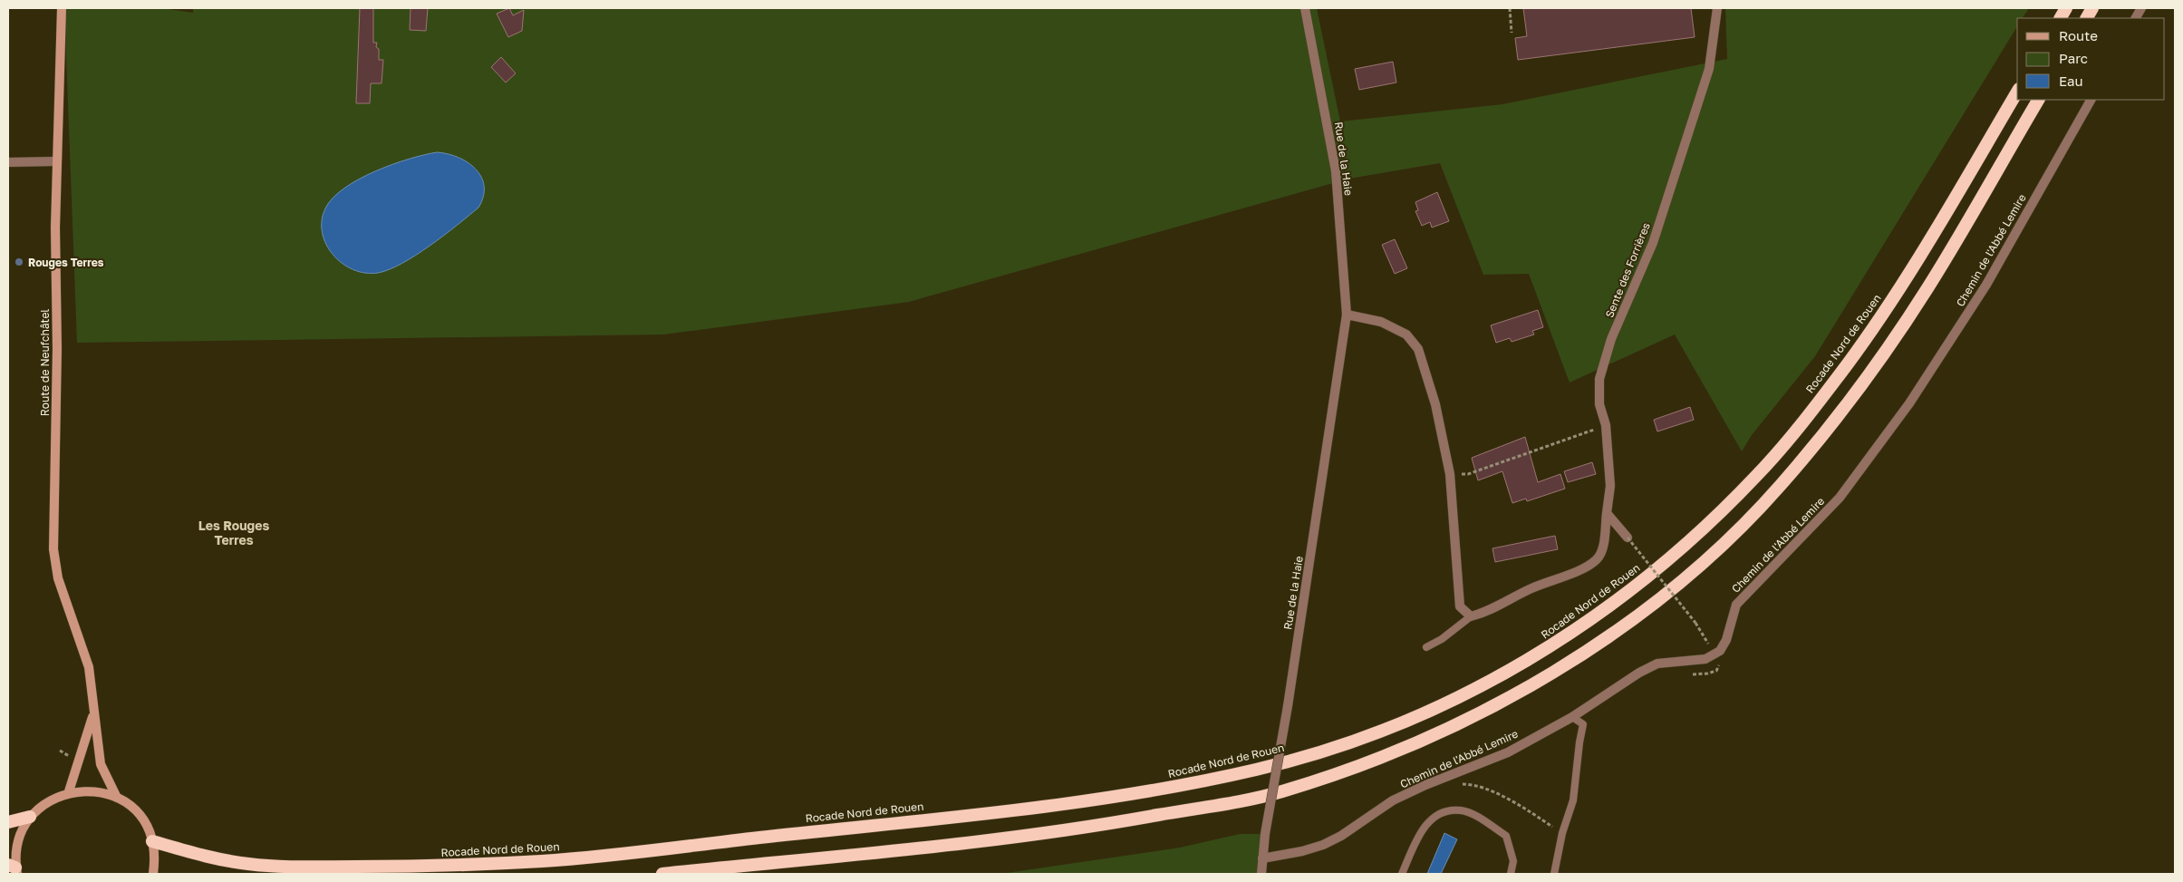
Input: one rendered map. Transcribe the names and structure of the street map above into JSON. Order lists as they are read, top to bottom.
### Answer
{
  "streets": {
    "highway": ["Rocade Nord de Rouen"],
    "main road": ["Route de Neufchâtel"],
    "street": ["Rue de la Haie", "Chemin de l'Abbé Lemire", "Sente des Forrières"]
  },
  "crossings": [
    ["Rue de la Haie", "Chemin de l'Abbé Lemire"]
  ],
  "districts": ["Les Rouges Terres"],
  "places": ["Rouges Terres"],
  "legend": ["Route", "Parc", "Eau"]
}
